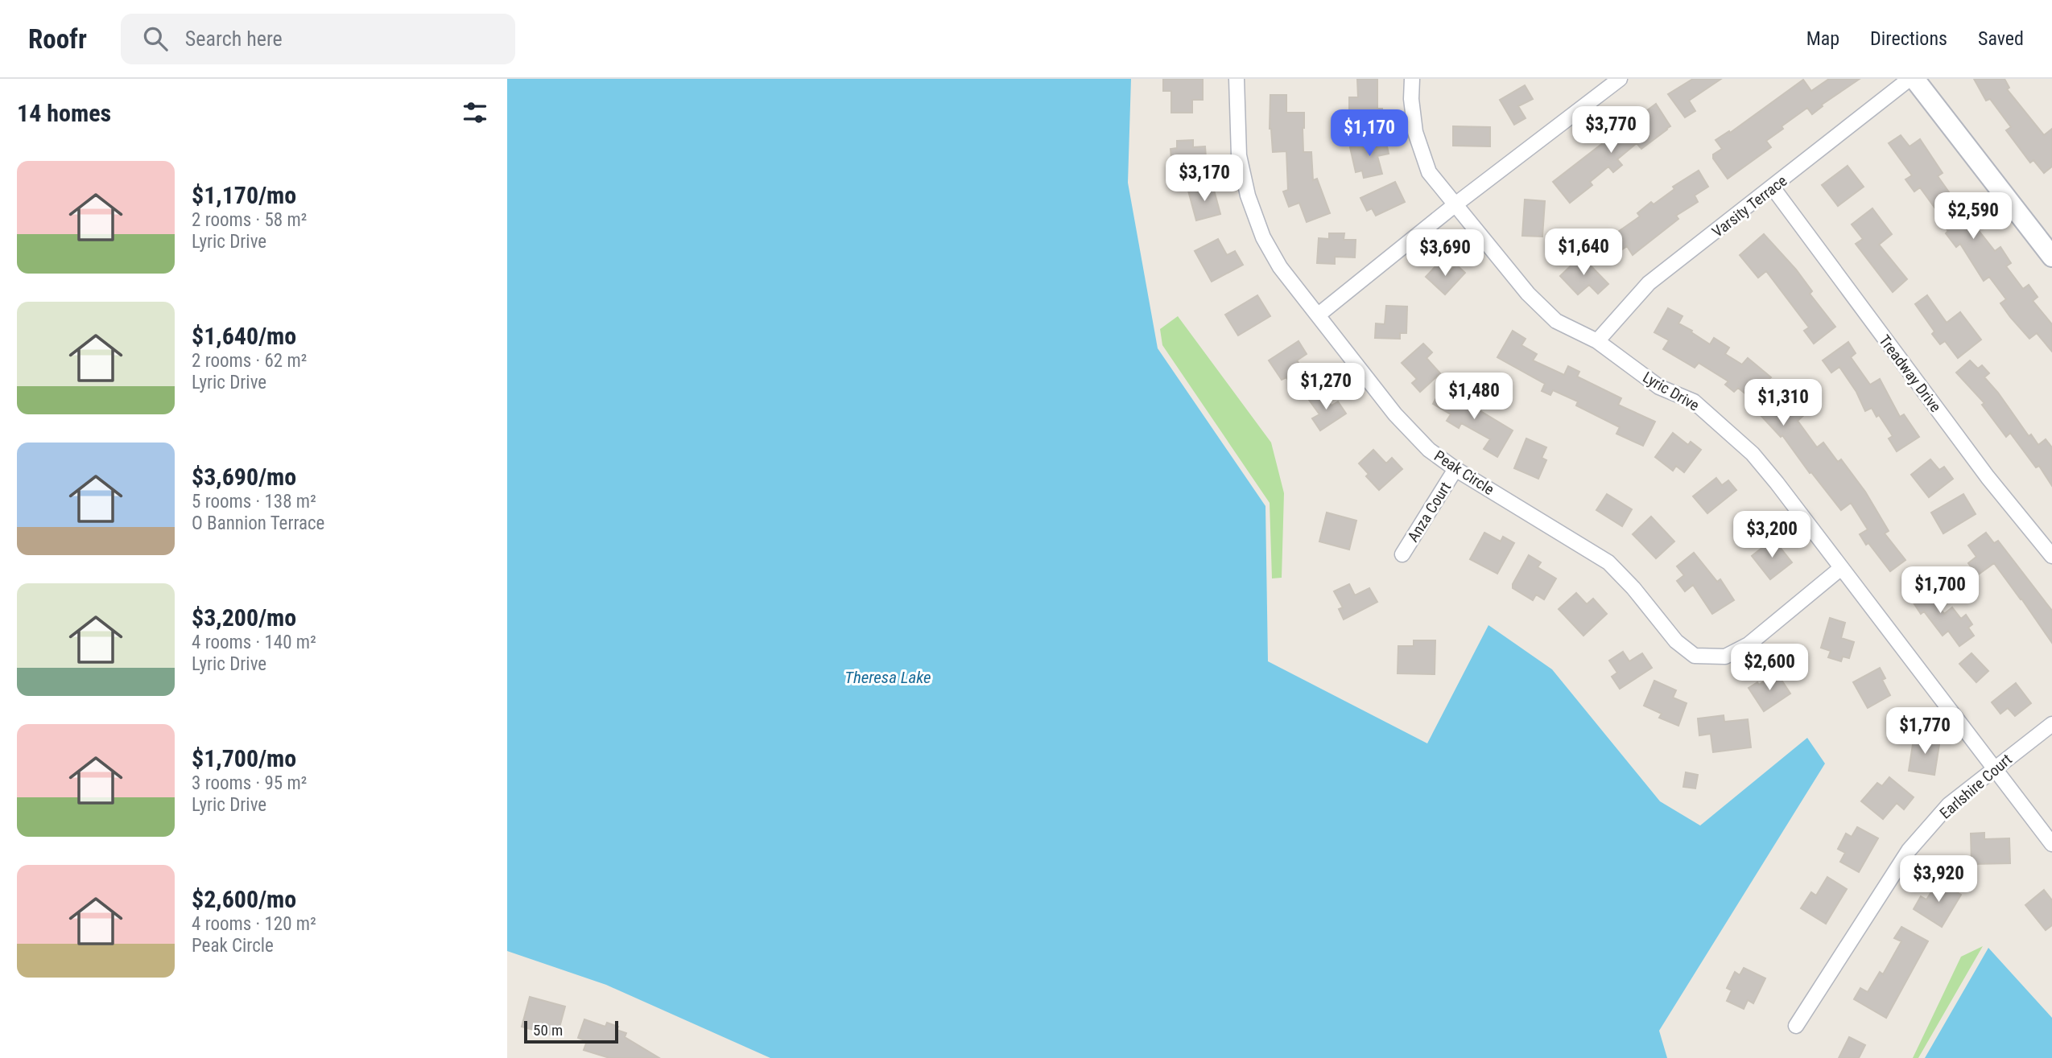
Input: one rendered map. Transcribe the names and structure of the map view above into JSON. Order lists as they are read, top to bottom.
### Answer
{
  "streets": {
    "street": [
      "Varsity Terrace",
      "Treadway Drive",
      "Lyric Drive",
      "Peak Circle",
      "Anza Court",
      "Earlshire Court"
    ]
  },
  "crossings": [
    ["Varsity Terrace", "Treadway Drive"],
    ["Varsity Terrace", "Lyric Drive"],
    ["Lyric Drive", "Peak Circle"],
    ["Lyric Drive", "Earlshire Court"],
    ["Peak Circle", "Anza Court"]
  ],
  "water": ["Theresa Lake"],
  "scale_bar": "50 m",
  "page": {
    "header": "Roofr",
    "search": "Search here",
    "nav": ["Map", "Directions", "Saved"],
    "heading": "14 homes",
    "price": [
      "$3,770",
      "$1,170",
      "$3,170",
      "$2,590",
      "$1,640",
      "$3,690",
      "$1,270",
      "$1,480",
      "$1,310",
      "$3,200",
      "$1,700",
      "$2,600",
      "$1,770",
      "$3,920"
    ],
    "list": [
      {
        "name": "$1,170/mo",
        "note": "2 rooms · 58 m² · Lyric Drive"
      },
      {
        "name": "$1,640/mo",
        "note": "2 rooms · 62 m² · Lyric Drive"
      },
      {
        "name": "$3,690/mo",
        "note": "5 rooms · 138 m² · O Bannion Terrace"
      },
      {
        "name": "$3,200/mo",
        "note": "4 rooms · 140 m² · Lyric Drive"
      },
      {
        "name": "$1,700/mo",
        "note": "3 rooms · 95 m² · Lyric Drive"
      },
      {
        "name": "$2,600/mo",
        "note": "4 rooms · 120 m² · Peak Circle"
      }
    ],
    "scale": "50 m"
  }
}
